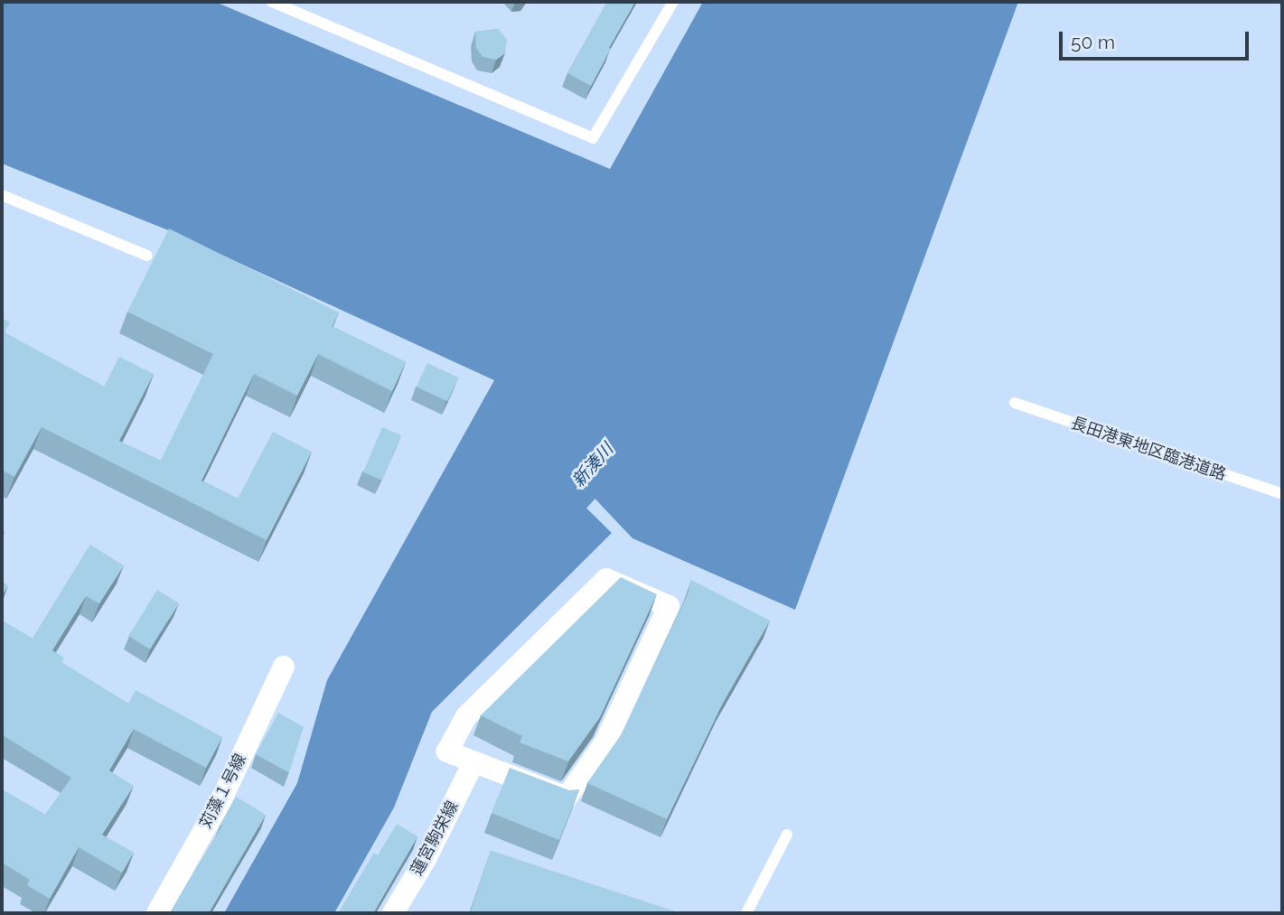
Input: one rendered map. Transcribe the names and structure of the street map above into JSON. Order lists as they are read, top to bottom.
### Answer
{
  "streets": {
    "street": ["苅藻１号線", "蓮宮駒栄線"],
    "lane": ["長田港東地区臨港道路"]
  },
  "water": ["新湊川"],
  "scale_bar": "50 m"
}
